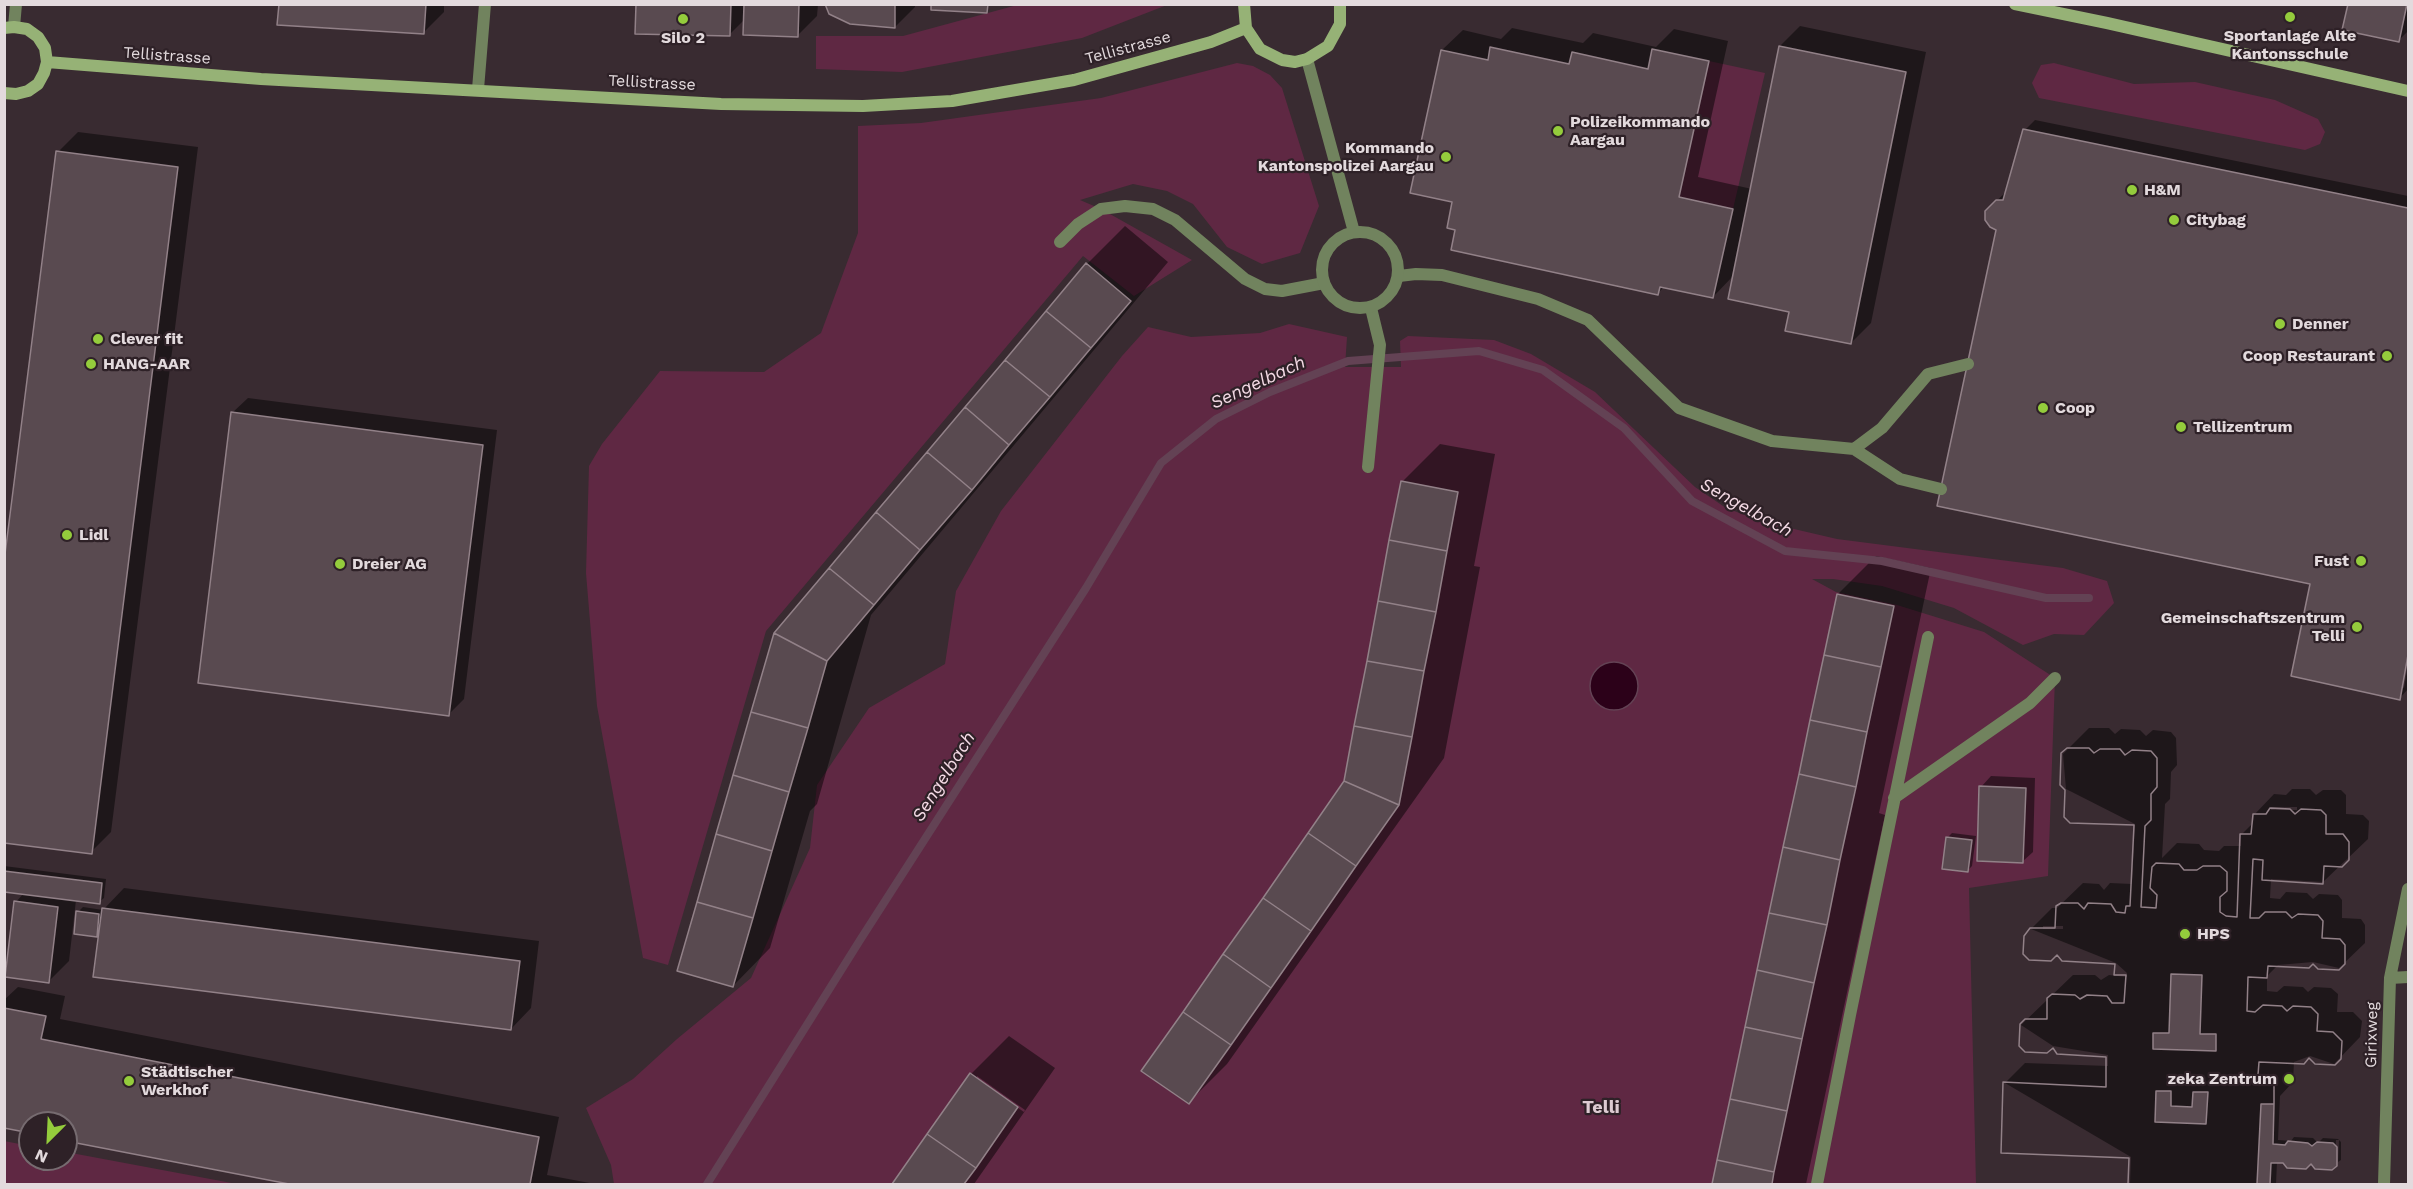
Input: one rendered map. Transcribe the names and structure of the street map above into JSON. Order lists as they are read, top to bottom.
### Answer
{
  "streets": {
    "main road": ["Tellistrasse"],
    "street": ["Girixweg"]
  },
  "districts": ["Telli"],
  "water": ["Sengelbach"],
  "places": [
    "Sportanlage Alte Kantonsschule",
    "Silo 2",
    "Polizeikommando Aargau",
    "Kommando Kantonspolizei Aargau",
    "H&M",
    "Citybag",
    "Denner",
    "Clever fit",
    "Coop Restaurant",
    "HANG-AAR",
    "Coop",
    "Tellizentrum",
    "Lidl",
    "Fust",
    "Dreier AG",
    "Gemeinschaftszentrum Telli",
    "HPS",
    "zeka Zentrum",
    "Städtischer Werkhof"
  ],
  "north": "bottom left"
}
